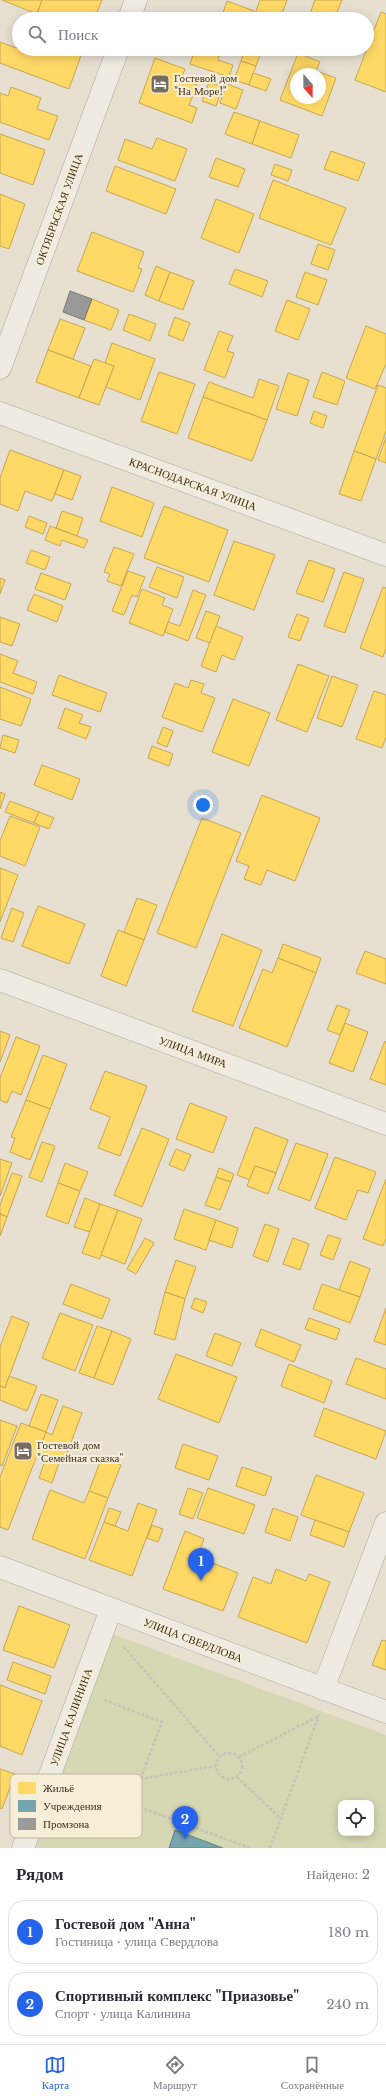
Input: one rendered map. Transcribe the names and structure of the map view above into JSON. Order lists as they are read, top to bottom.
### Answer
{
  "streets": {
    "street": [
      "ОКТЯБРЬСКАЯ УЛИЦА",
      "КРАСНОДАРСКАЯ УЛИЦА",
      "УЛИЦА МИРА",
      "УЛИЦА СВЕРДЛОВА",
      "УЛИЦА КАЛИНИНА"
    ]
  },
  "crossings": [
    ["УЛИЦА СВЕРДЛОВА", "УЛИЦА КАЛИНИНА"]
  ],
  "places": {
    "hotel": ["Гостевой дом \"На Море!\"", "Гостевой дом \"Семейная сказка\""]
  },
  "legend": ["Жильё", "Учреждения", "Промзона"],
  "north": "bottom",
  "page": {
    "search": "Поиск",
    "pins": ["1", "2"],
    "heading": ["Рядом", "Найдено: 2"],
    "list": [
      {
        "mark": "1",
        "name": "Гостевой дом \"Анна\"",
        "note": "Гостиница · улица Свердлова",
        "value": "180 m"
      },
      {
        "mark": "2",
        "name": "Спортивный комплекс \"Приазовье\"",
        "note": "Спорт · улица Калинина",
        "value": "240 m"
      }
    ],
    "nav": ["Карта", "Маршрут", "Сохранённые"]
  }
}
